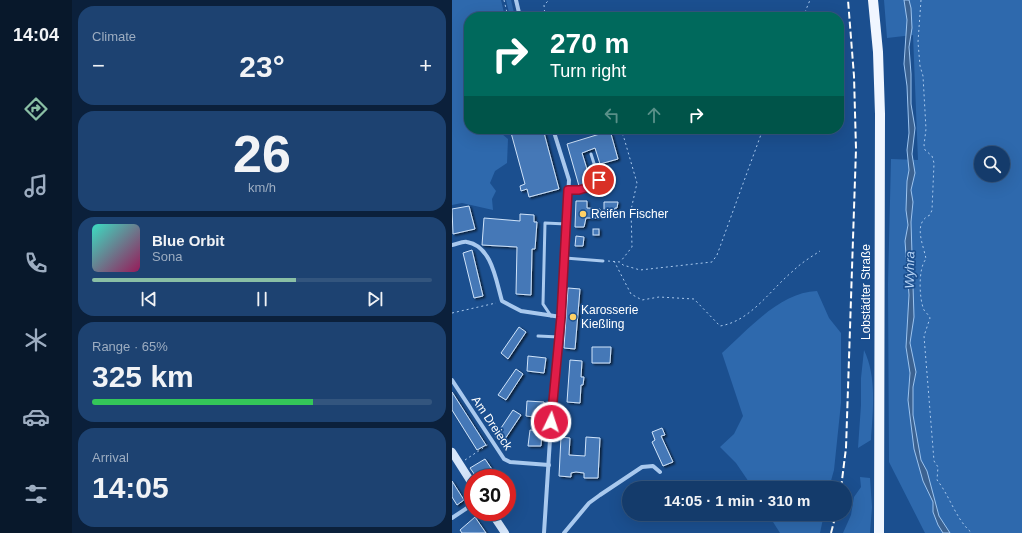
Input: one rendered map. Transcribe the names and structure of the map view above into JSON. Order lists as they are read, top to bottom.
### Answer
{
  "streets": {
    "main road": ["Lobstädter Straße"],
    "street": ["Am Dreieck"]
  },
  "water": ["Wyhra"],
  "places": ["Reifen Fischer", "Karosserie Kießling"],
  "page": {
    "tabs": "14:04",
    "tile": [
      "Climate",
      ["26", "km/h"],
      ["Range · 65%", "325 km"],
      ["Arrival", "14:05"]
    ],
    "turn": ["270 m", "Turn right"],
    "heat": ["−", "23°", "+"],
    "song": ["Blue Orbit", "Sona"],
    "limit": "30",
    "trip": "14:05 · 1 min · 310 m"
  }
}
